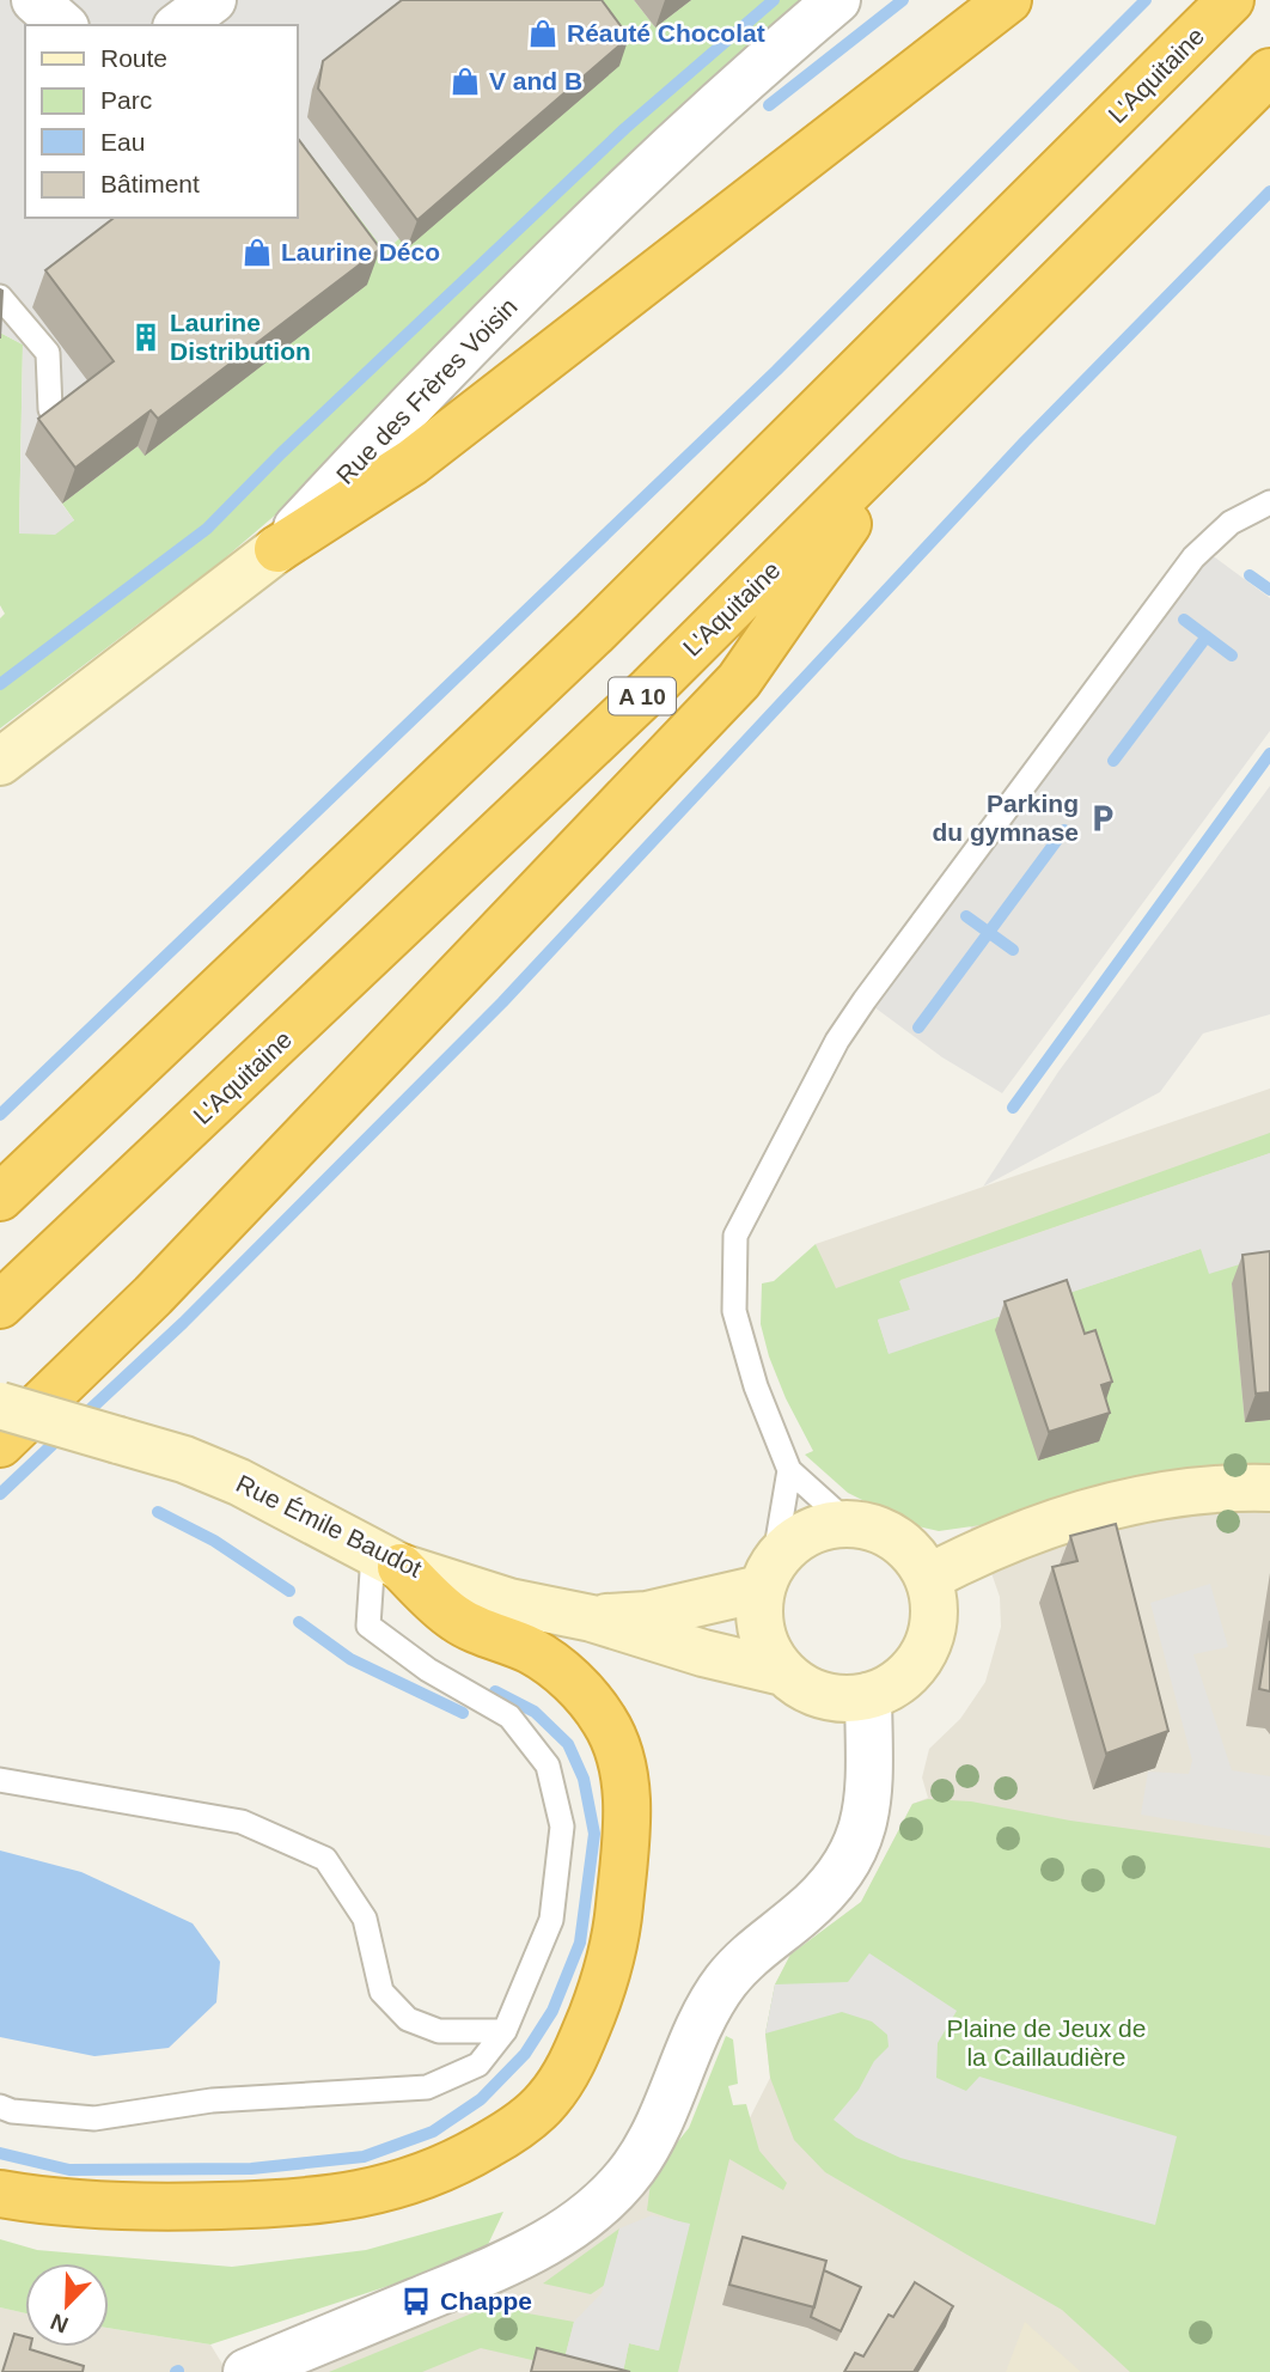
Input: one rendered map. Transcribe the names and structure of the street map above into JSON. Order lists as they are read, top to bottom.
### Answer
{
  "streets": {
    "highway": ["L'Aquitaine", "A 10"],
    "street": ["Rue des Frères Voisin", "Rue Émile Baudot"]
  },
  "parks": ["Plaine de Jeux de la Caillaudière"],
  "places": {
    "shop": ["Réauté Chocolat", "V and B", "Laurine Déco"],
    "building": ["Laurine Distribution"],
    "parking": ["Parking du gymnase"],
    "bus stop": ["Chappe"]
  },
  "legend": [
    "Route",
    "Parc",
    "Eau",
    "Bâtiment"
  ],
  "north": "bottom left"
}
